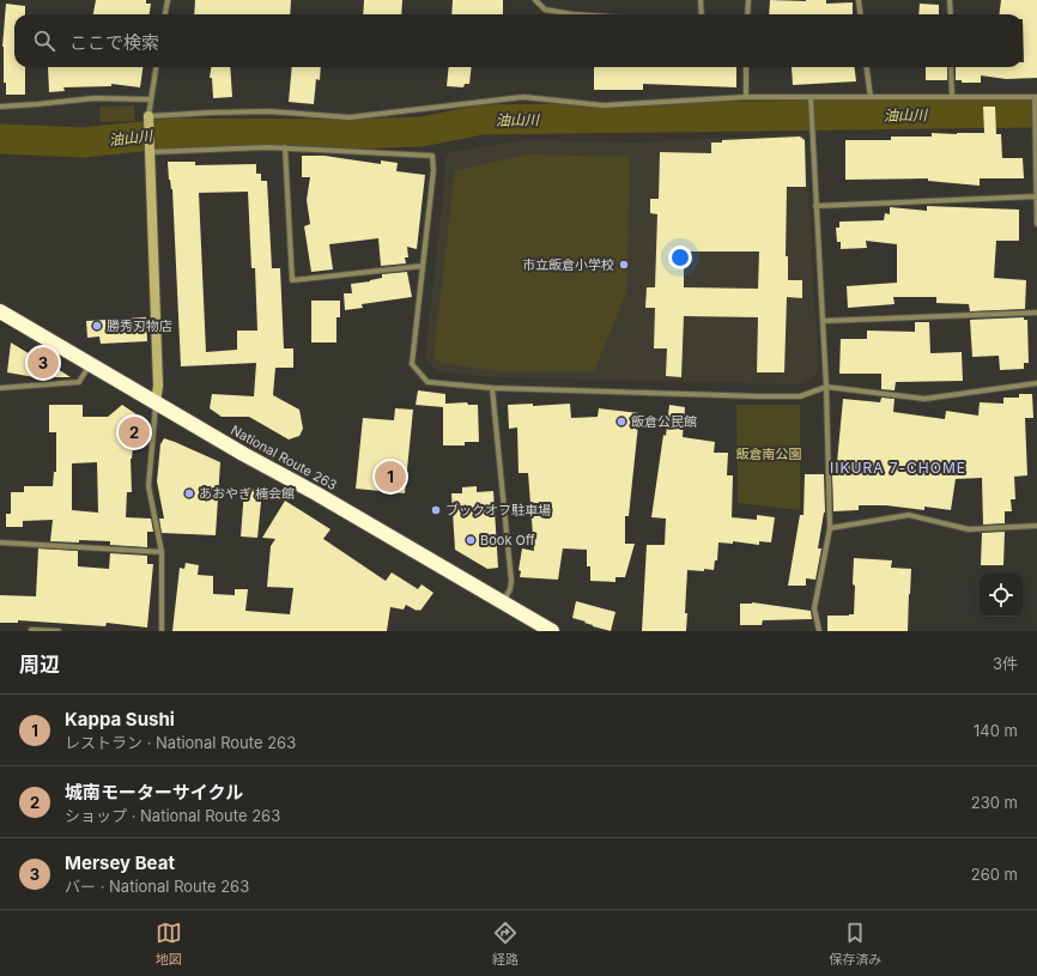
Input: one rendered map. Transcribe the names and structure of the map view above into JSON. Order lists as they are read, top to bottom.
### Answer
{
  "streets": {
    "highway": ["National Route 263"]
  },
  "districts": ["IIKURA 7-CHOME"],
  "water": ["油山川"],
  "parks": ["飯倉南公園"],
  "places": [
    "市立飯倉小学校",
    "勝秀刃物店",
    "飯倉公民館",
    "あおやぎ 楠会館",
    "ブックオフ駐車場",
    "Book Off"
  ],
  "page": {
    "search": "ここで検索",
    "pins": ["3", "2", "1"],
    "heading": ["周辺", "3件"],
    "list": [
      {
        "mark": "1",
        "name": "Kappa Sushi",
        "note": "レストラン · National Route 263",
        "value": "140 m"
      },
      {
        "mark": "2",
        "name": "城南モーターサイクル",
        "note": "ショップ · National Route 263",
        "value": "230 m"
      },
      {
        "mark": "3",
        "name": "Mersey Beat",
        "note": "バー · National Route 263",
        "value": "260 m"
      }
    ],
    "nav": ["地図", "経路", "保存済み"]
  }
}
